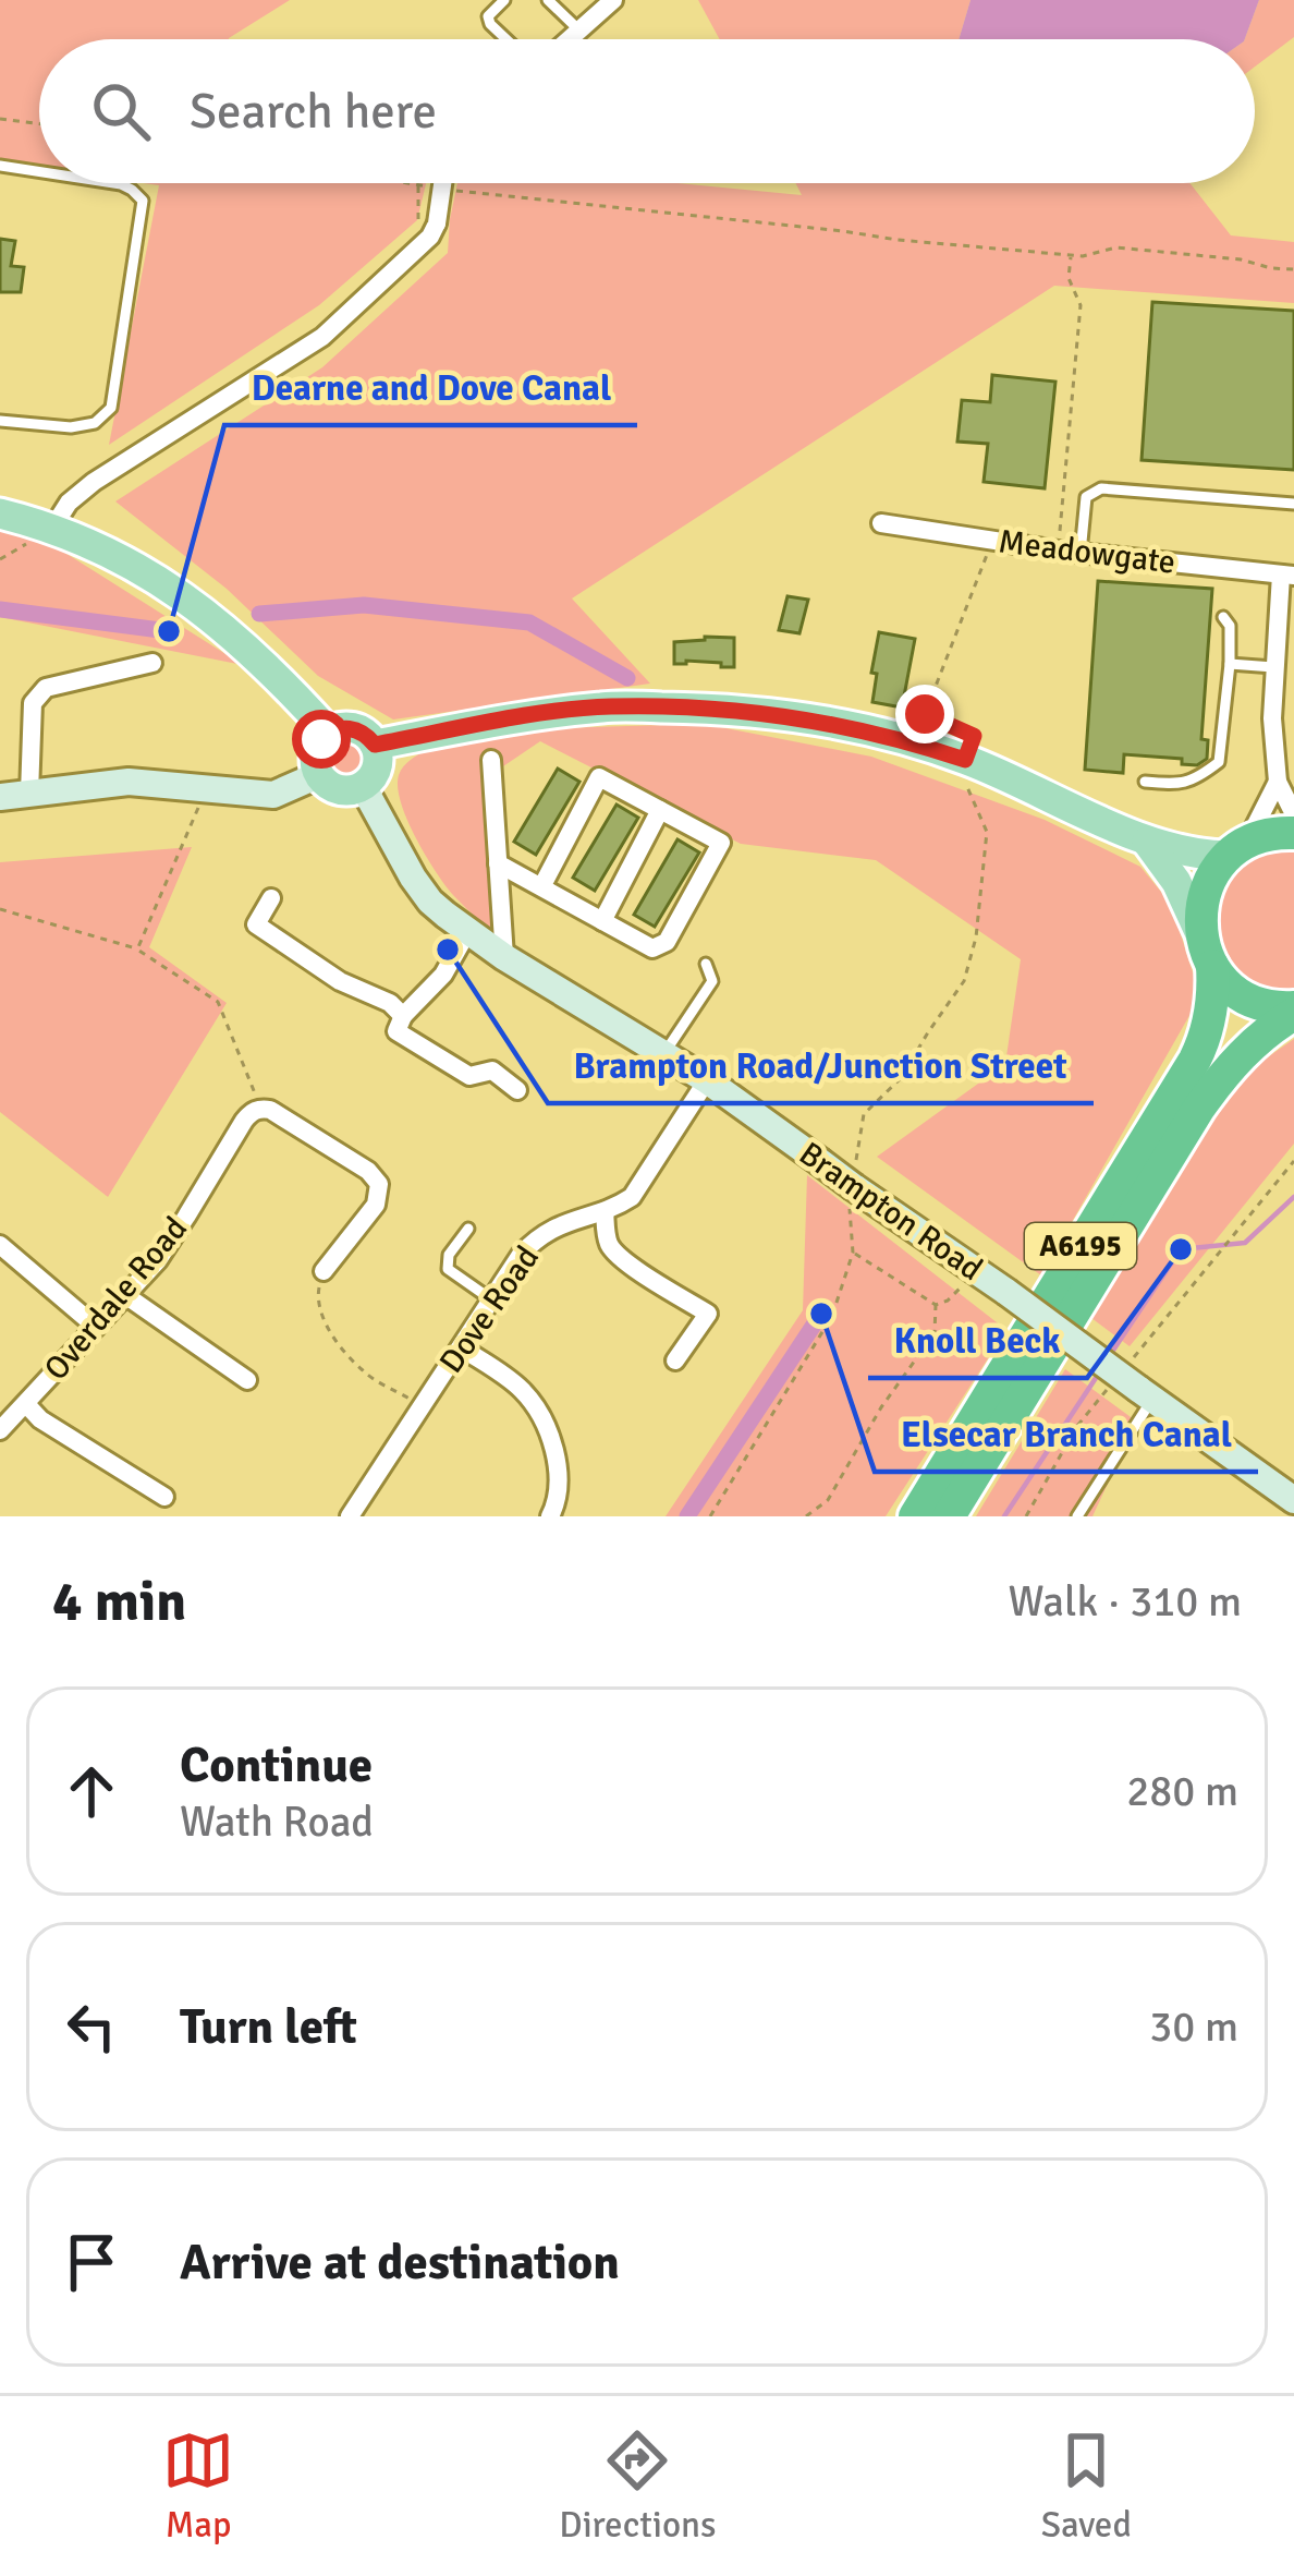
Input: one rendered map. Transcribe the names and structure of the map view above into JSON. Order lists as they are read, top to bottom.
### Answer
{
  "streets": {
    "highway": ["A6195"],
    "main road": ["Brampton Road"],
    "street": ["Meadowgate", "Overdale Road", "Dove Road"]
  },
  "crossings": [
    ["Brampton Road", "Dove Road"]
  ],
  "places": [
    "Dearne and Dove Canal",
    "Brampton Road/Junction Street",
    "Knoll Beck",
    "Elsecar Branch Canal"
  ],
  "page": {
    "search": "Search here",
    "heading": ["4 min", "Walk · 310 m"],
    "list": [
      ["Continue", "Wath Road", "280 m"],
      ["Turn left", "30 m"],
      "Arrive at destination"
    ],
    "nav": ["Map", "Directions", "Saved"]
  }
}
